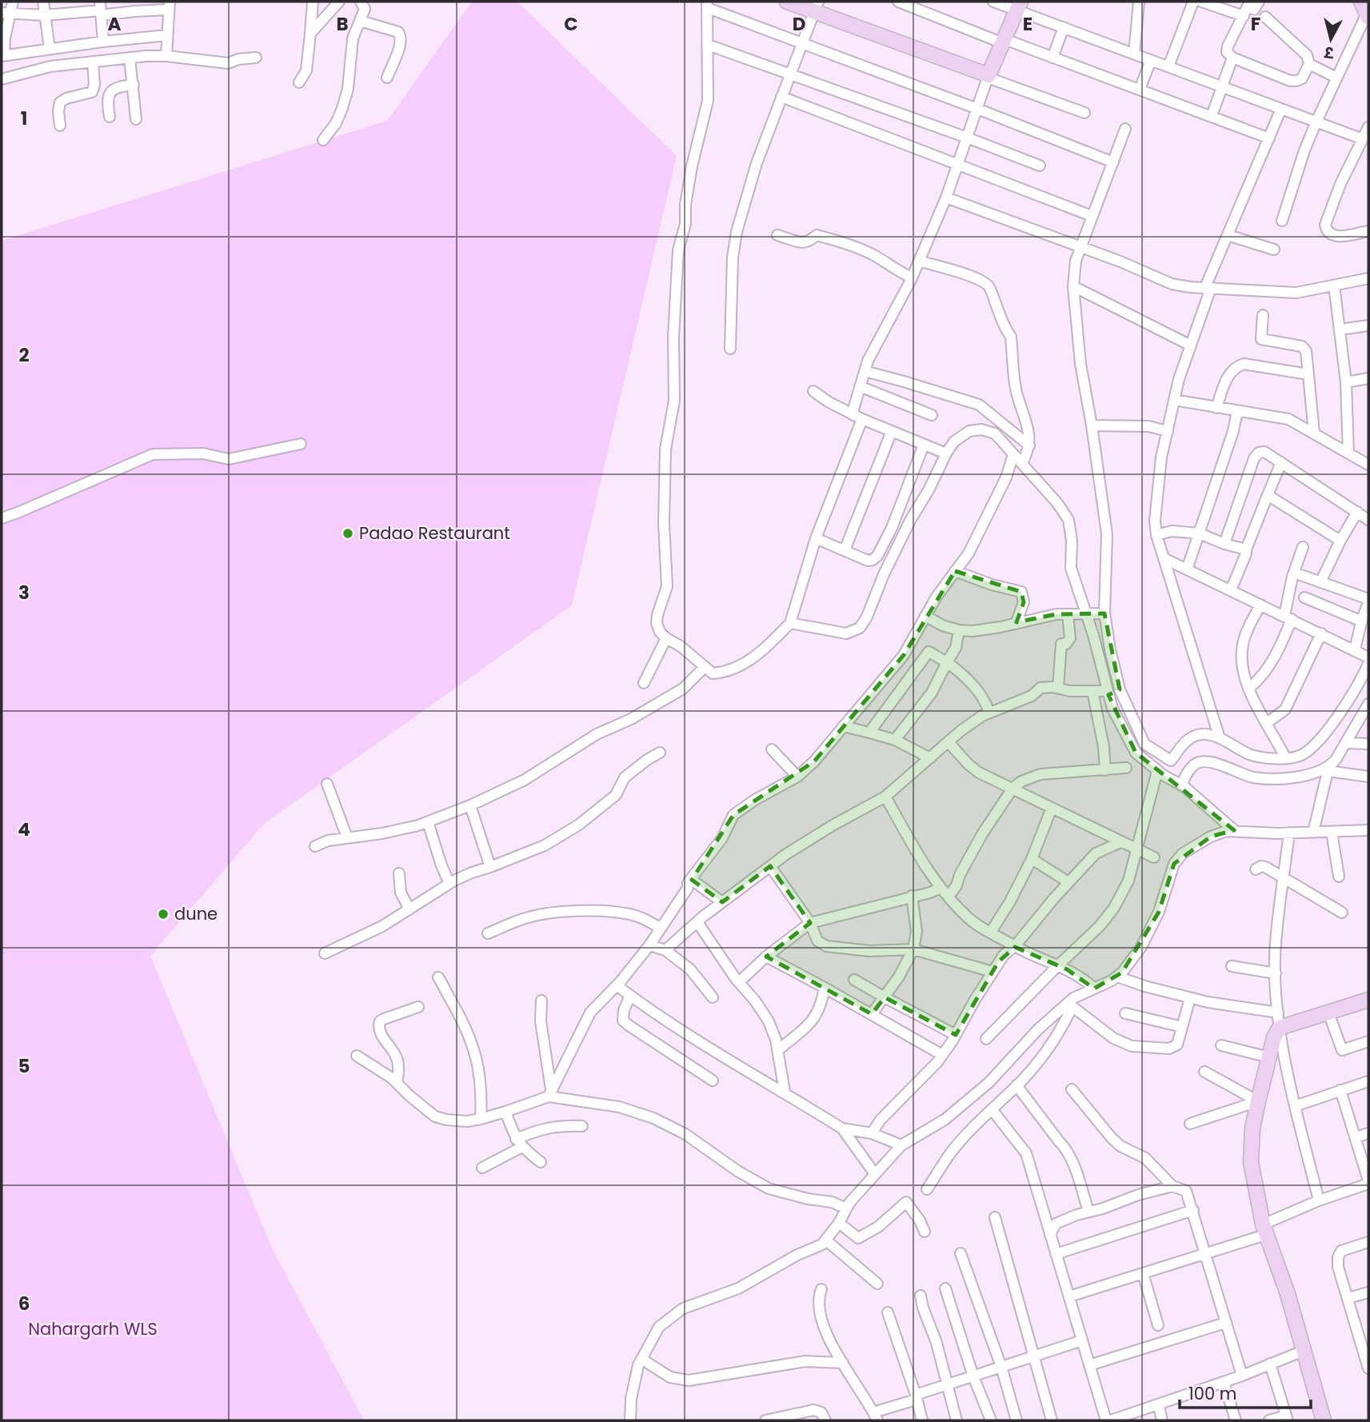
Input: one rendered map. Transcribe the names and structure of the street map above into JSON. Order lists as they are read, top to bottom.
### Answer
{
  "parks": ["Nahargarh WLS"],
  "places": ["Padao Restaurant", "dune"],
  "scale_bar": "100 m",
  "north": "bottom",
  "grid": {
    "columns": [
      "A",
      "B",
      "C",
      "D",
      "E",
      "F"
    ],
    "rows": [
      "1",
      "2",
      "3",
      "4",
      "5",
      "6"
    ]
  }
}
